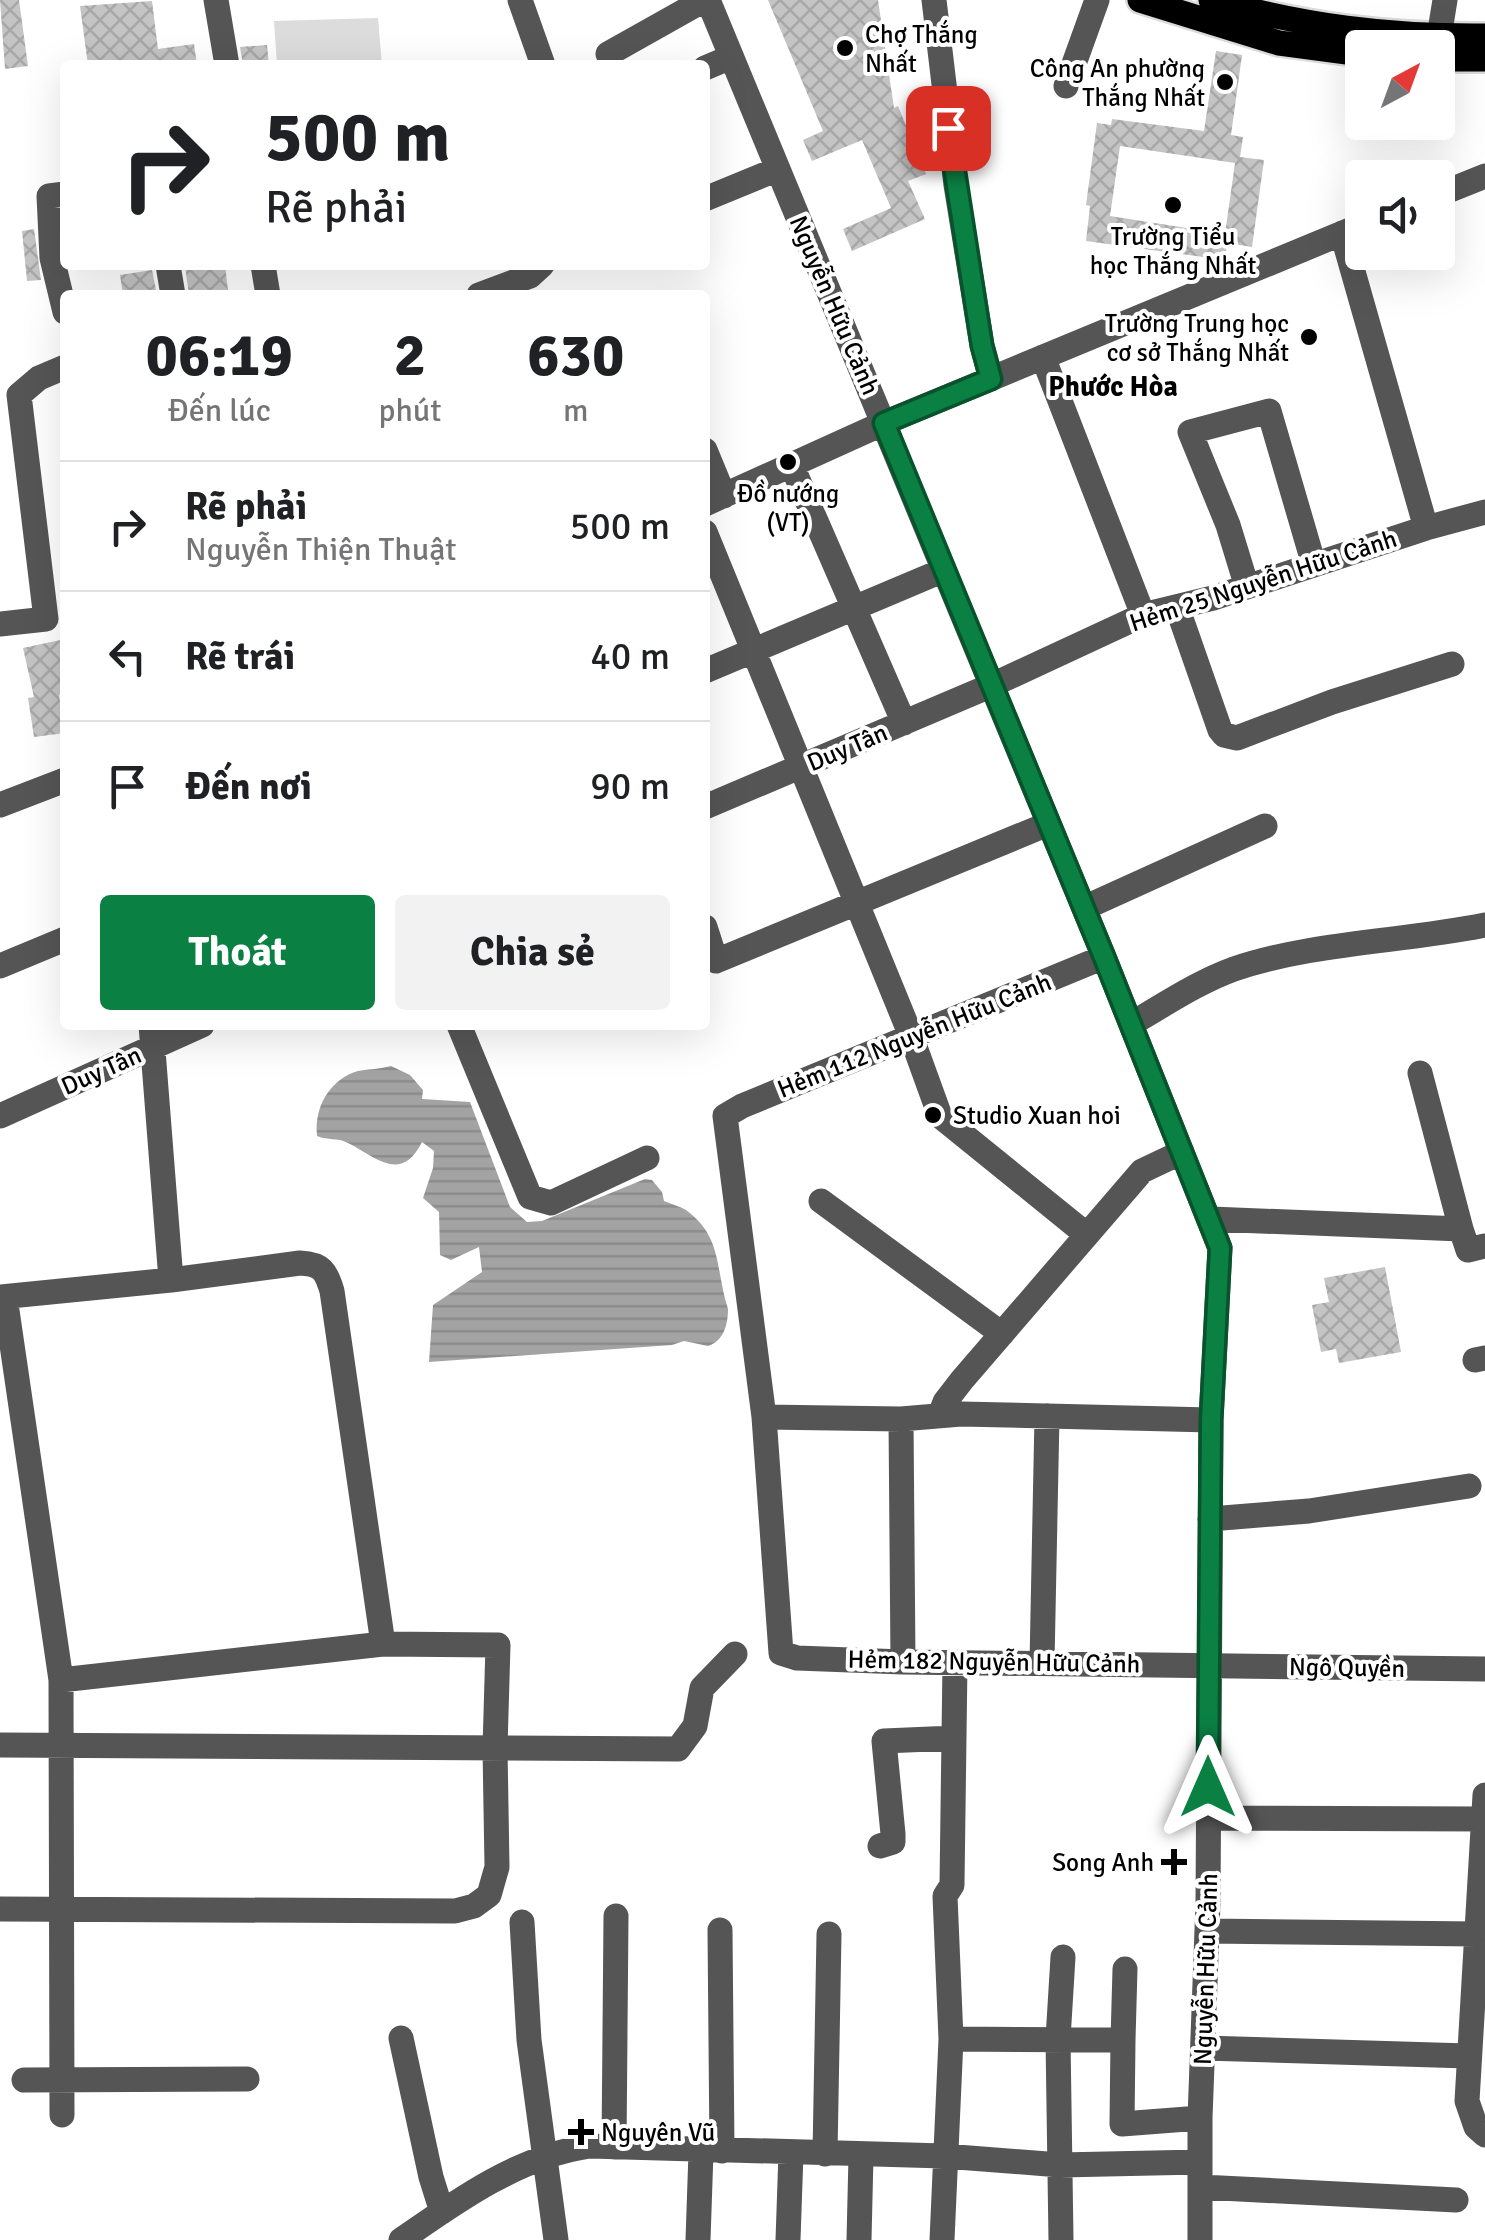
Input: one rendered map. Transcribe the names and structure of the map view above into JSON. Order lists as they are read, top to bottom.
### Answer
{
  "streets": {
    "street": [
      "Nguyễn Hữu Cảnh",
      "Hẻm 25 Nguyễn Hữu Cảnh",
      "Duy Tân",
      "Hẻm 112 Nguyễn Hữu Cảnh",
      "Hẻm 182 Nguyễn Hữu Cảnh",
      "Ngô Quyền"
    ]
  },
  "crossings": [
    ["Nguyễn Hữu Cảnh", "Hẻm 25 Nguyễn Hữu Cảnh"],
    ["Nguyễn Hữu Cảnh", "Duy Tân"],
    ["Nguyễn Hữu Cảnh", "Hẻm 112 Nguyễn Hữu Cảnh"],
    ["Nguyễn Hữu Cảnh", "Hẻm 182 Nguyễn Hữu Cảnh"],
    ["Nguyễn Hữu Cảnh", "Ngô Quyền"],
    ["Hẻm 25 Nguyễn Hữu Cảnh", "Duy Tân"],
    ["Hẻm 112 Nguyễn Hữu Cảnh", "Hẻm 182 Nguyễn Hữu Cảnh"],
    ["Hẻm 182 Nguyễn Hữu Cảnh", "Ngô Quyền"]
  ],
  "districts": ["Phước Hòa"],
  "places": {
    "other": [
      "Chợ Thắng Nhất",
      "Công An phường Thắng Nhất",
      "Trường Tiểu học Thắng Nhất",
      "Trường Trung học cơ sở Thắng Nhất",
      "Đồ nướng (VT)",
      "Studio Xuan hoi"
    ],
    "health": ["Song Anh", "Nguyên Vũ"]
  },
  "north": "top right",
  "page": {
    "turn": ["500 m", "Rẽ phải"],
    "eta": [
      "06:19",
      "Đến lúc",
      "2",
      "phút",
      "630",
      "m"
    ],
    "list": [
      {
        "name": "Rẽ phải",
        "note": "Nguyễn Thiện Thuật",
        "value": "500 m"
      },
      {
        "name": "Rẽ trái",
        "value": "40 m"
      },
      {
        "name": "Đến nơi",
        "value": "90 m"
      }
    ],
    "buttons": ["Thoát", "Chia sẻ"]
  }
}
